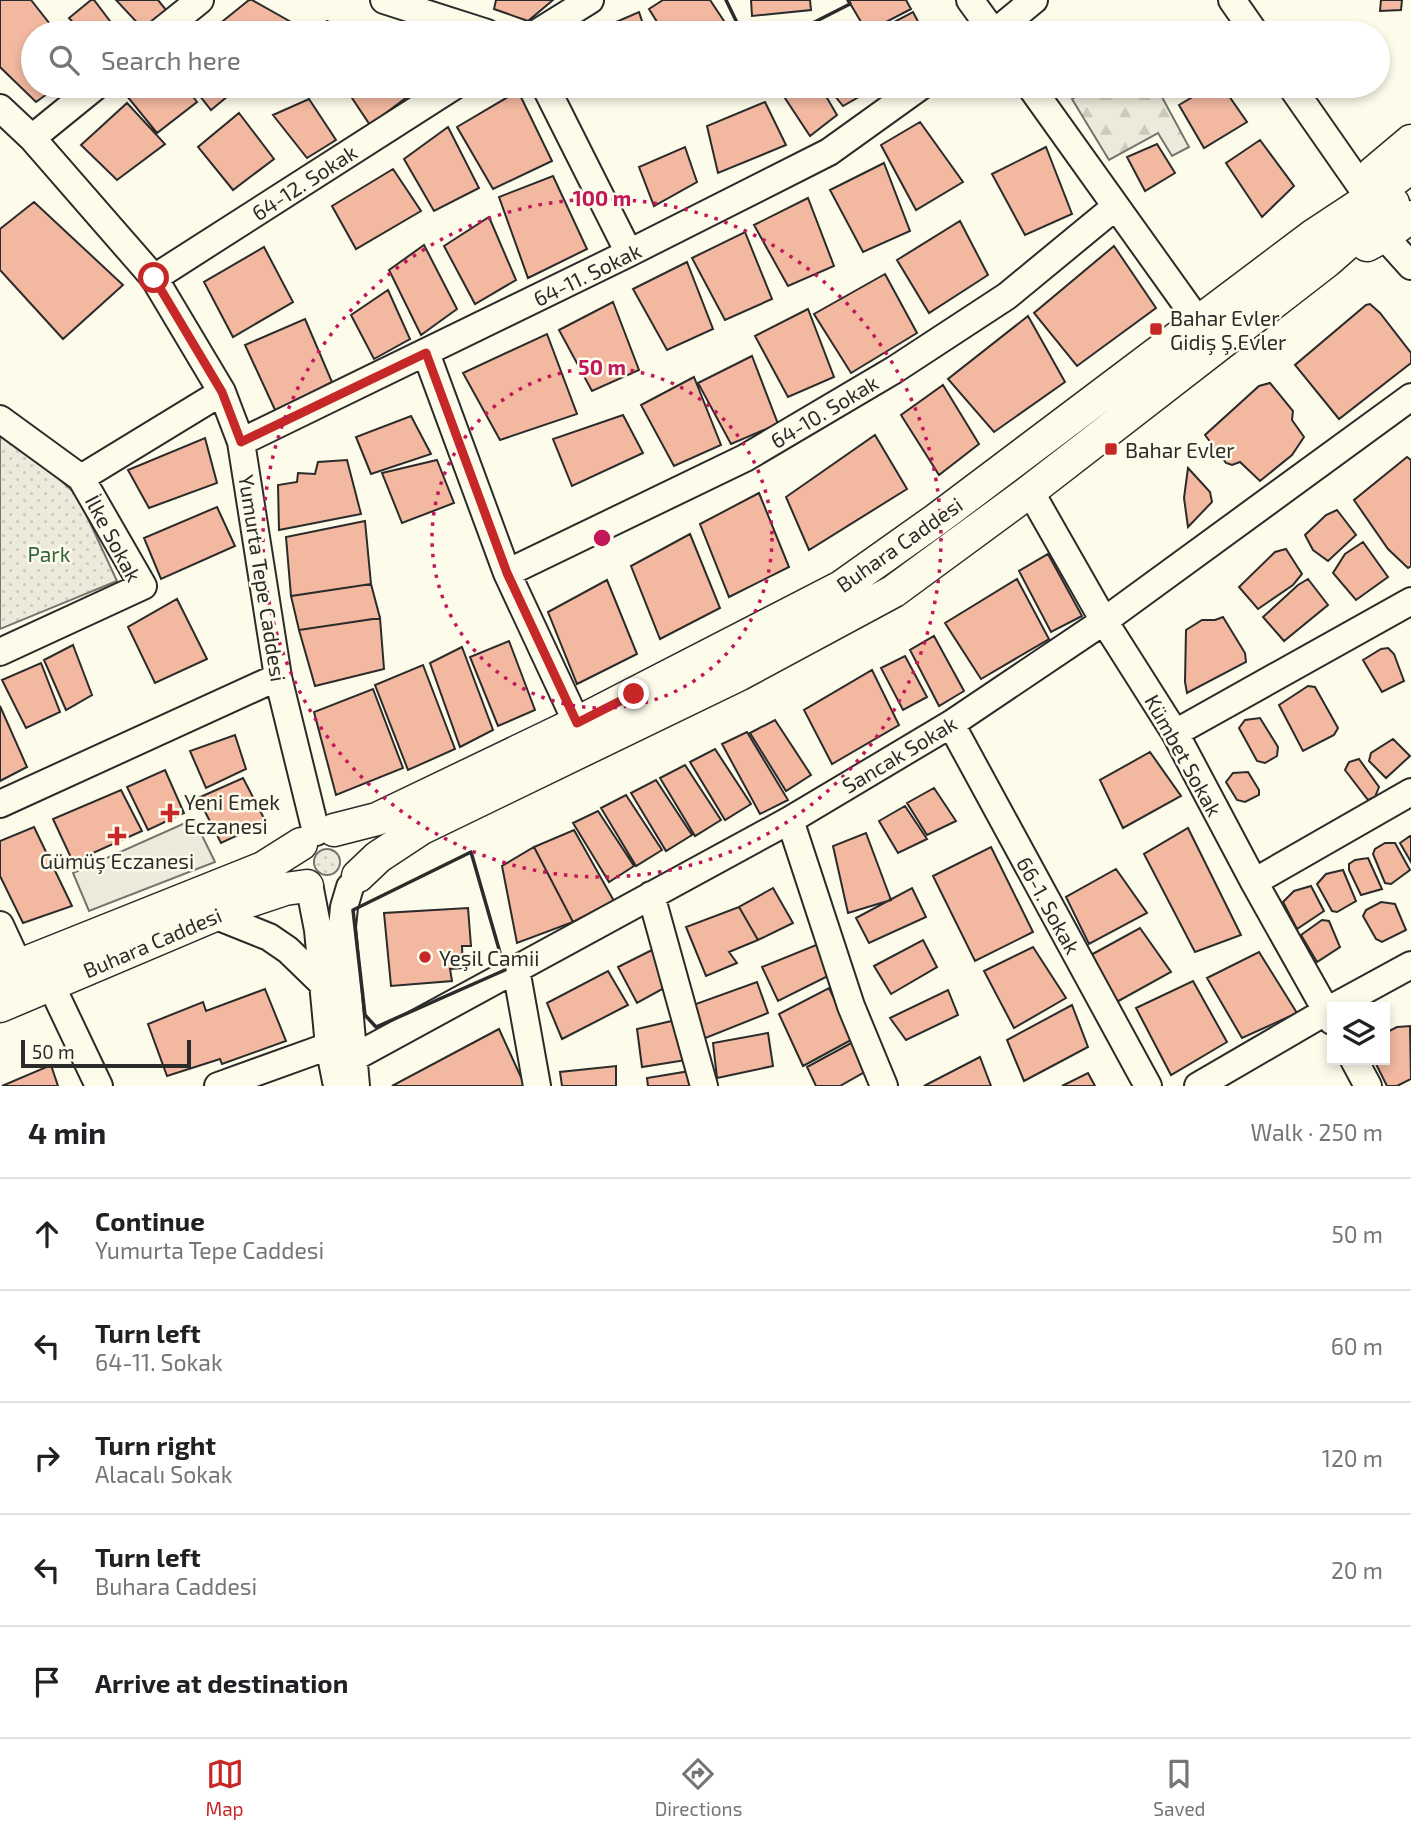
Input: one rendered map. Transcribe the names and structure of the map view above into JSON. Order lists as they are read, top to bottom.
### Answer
{
  "streets": {
    "main road": ["Buhara Caddesi"],
    "street": [
      "64-12. Sokak",
      "64-11. Sokak",
      "64-10. Sokak",
      "İlke Sokak",
      "Yumurta Tepe Caddesi",
      "Sancak Sokak",
      "Kümbet Sokak",
      "66-1. Sokak"
    ]
  },
  "crossings": [
    ["64-12. Sokak", "Yumurta Tepe Caddesi"],
    ["64-11. Sokak", "Yumurta Tepe Caddesi"],
    ["Buhara Caddesi", "Yumurta Tepe Caddesi"],
    ["Buhara Caddesi", "Kümbet Sokak"],
    ["Sancak Sokak", "Kümbet Sokak"],
    ["Sancak Sokak", "66-1. Sokak"]
  ],
  "parks": ["Park"],
  "places": {
    "transit": ["Bahar Evler Gidiş Ş.Evler", "Bahar Evler"],
    "health": ["Yeni Emek Eczanesi", "Gümüş Eczanesi"],
    "other": ["Yeşil Camii"]
  },
  "scale_bar": "50 m",
  "page": {
    "search": "Search here",
    "scale": "50 m",
    "heading": ["4 min", "Walk · 250 m"],
    "list": [
      ["Continue", "Yumurta Tepe Caddesi", "50 m"],
      ["Turn left", "64-11. Sokak", "60 m"],
      ["Turn right", "Alacalı Sokak", "120 m"],
      ["Turn left", "Buhara Caddesi", "20 m"],
      "Arrive at destination"
    ],
    "nav": ["Map", "Directions", "Saved"]
  },
  "rings": ["100 m", "50 m"]
}
